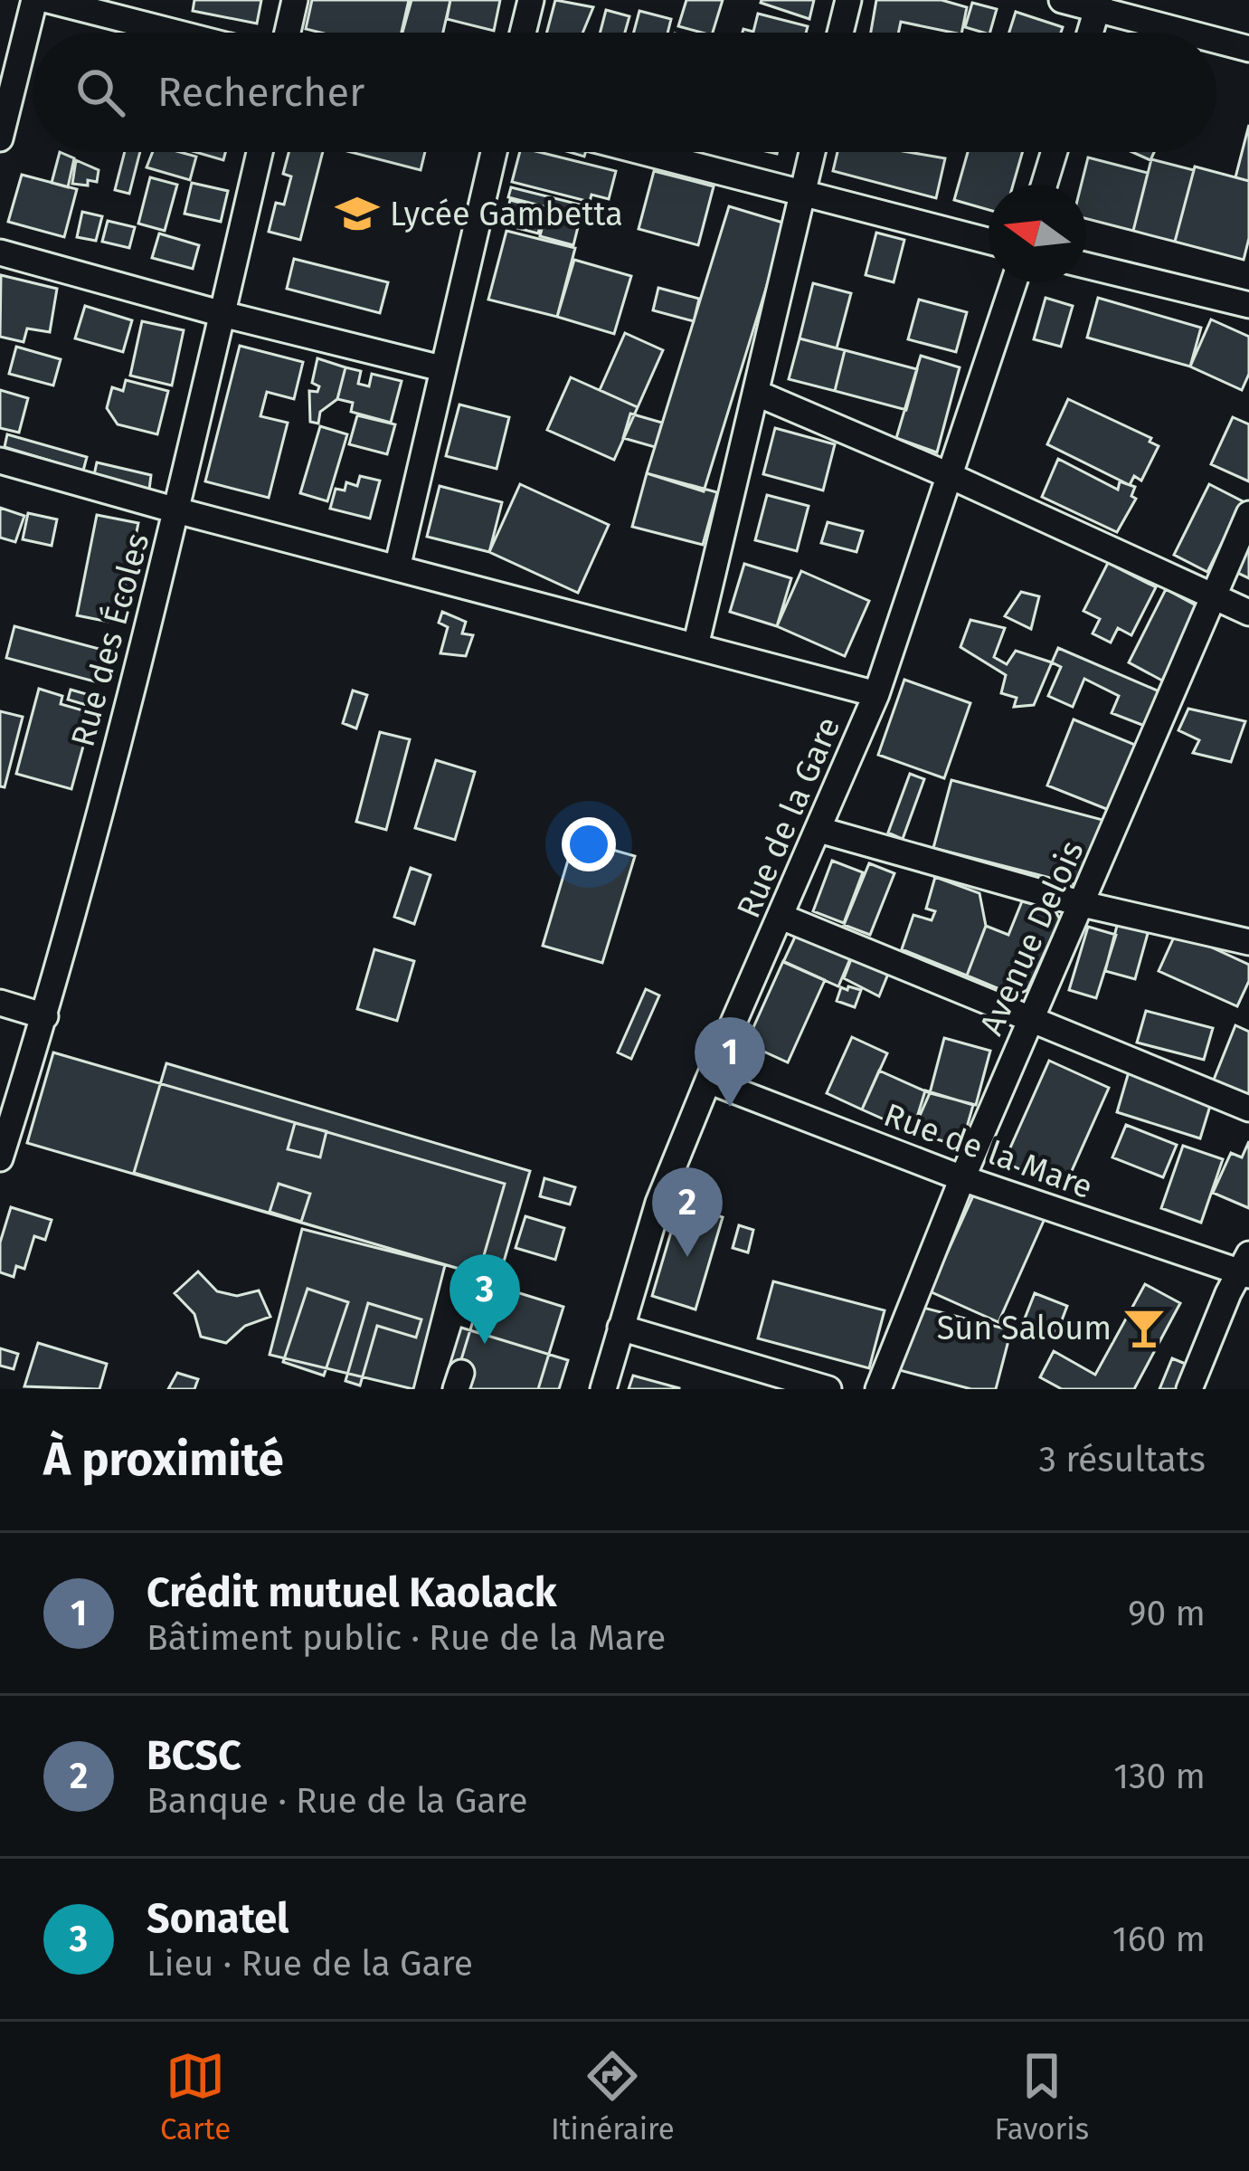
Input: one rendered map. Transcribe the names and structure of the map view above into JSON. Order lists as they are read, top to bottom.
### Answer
{
  "streets": {
    "street": [
      "Rue des Écoles",
      "Rue de la Gare",
      "Avenue Delois",
      "Rue de la Mare"
    ]
  },
  "crossings": [
    ["Rue de la Gare", "Rue de la Mare"],
    ["Avenue Delois", "Rue de la Mare"]
  ],
  "places": {
    "school or university": ["Lycée Gambetta"],
    "bar": ["Sun Saloum"]
  },
  "north": "left",
  "page": {
    "search": "Rechercher",
    "pins": ["1", "2", "3"],
    "heading": ["À proximité", "3 résultats"],
    "list": [
      {
        "mark": "1",
        "name": "Crédit mutuel Kaolack",
        "note": "Bâtiment public · Rue de la Mare",
        "value": "90 m"
      },
      {
        "mark": "2",
        "name": "BCSC",
        "note": "Banque · Rue de la Gare",
        "value": "130 m"
      },
      {
        "mark": "3",
        "name": "Sonatel",
        "note": "Lieu · Rue de la Gare",
        "value": "160 m"
      }
    ],
    "nav": ["Carte", "Itinéraire", "Favoris"]
  }
}
